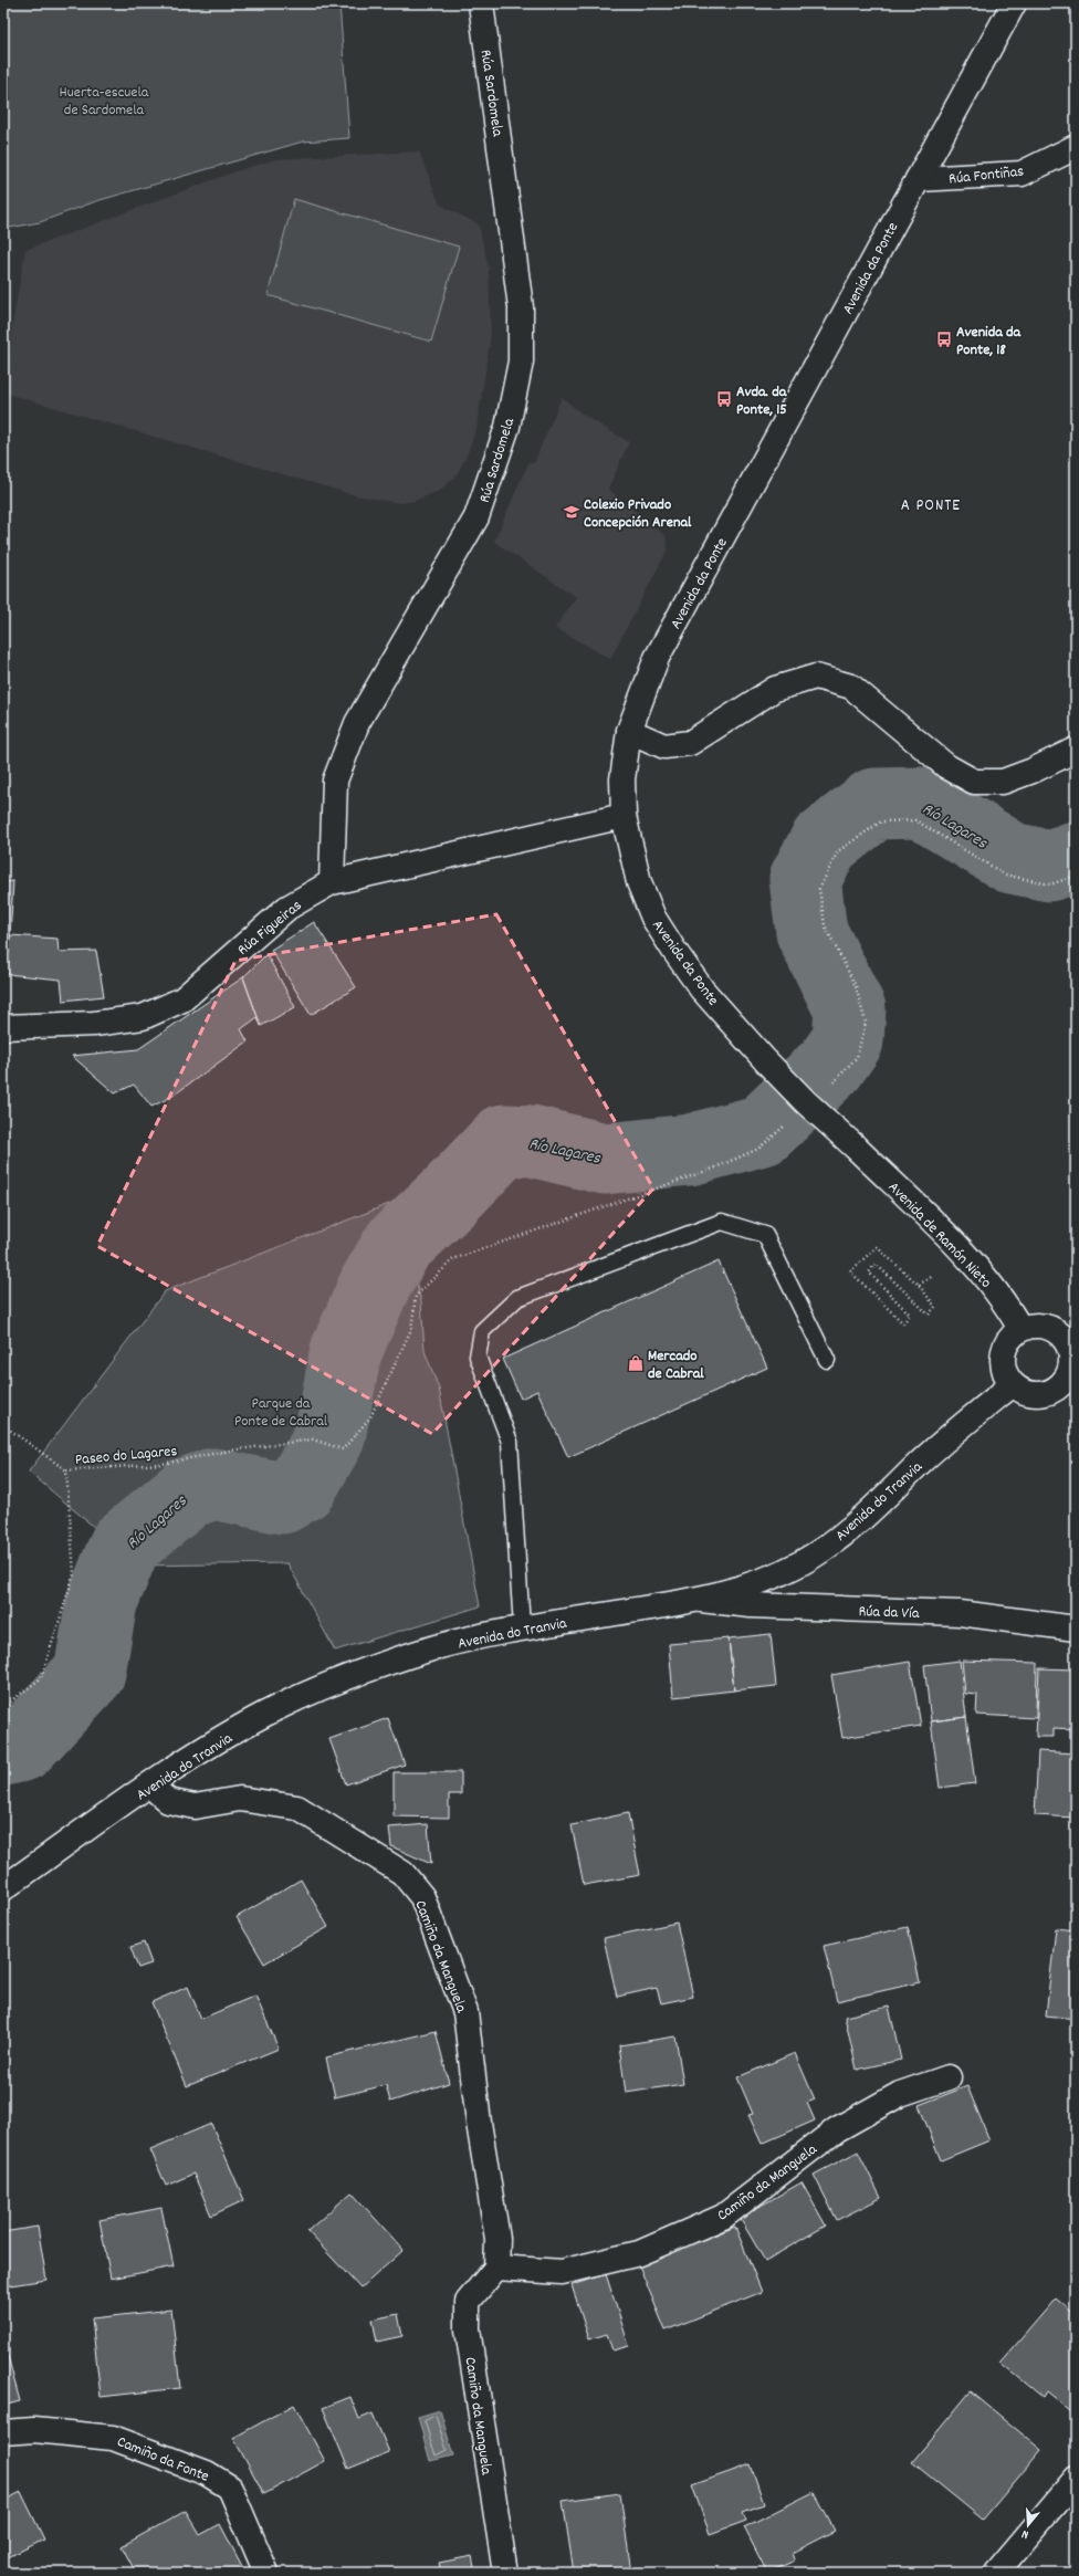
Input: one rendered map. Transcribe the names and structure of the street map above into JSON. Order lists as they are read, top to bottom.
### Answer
{
  "streets": {
    "street": [
      "Rúa Sardomela",
      "Rúa Fontiñas",
      "Avenida da Ponte",
      "Rúa Figueiras",
      "Avenida de Ramón Nieto",
      "Avenida do Tranvia",
      "Rúa da Vía",
      "Camiño da Manguela",
      "Camiño da Fonte"
    ],
    "path": ["Paseo do Lagares"]
  },
  "crossings": [
    ["Rúa Sardomela", "Rúa Figueiras"],
    ["Rúa Fontiñas", "Avenida da Ponte"],
    ["Avenida da Ponte", "Rúa Figueiras"],
    ["Avenida da Ponte", "Avenida de Ramón Nieto"],
    ["Avenida de Ramón Nieto", "Avenida do Tranvia"],
    ["Avenida do Tranvia", "Rúa da Vía"],
    ["Avenida do Tranvia", "Camiño da Manguela"]
  ],
  "districts": ["A PONTE"],
  "water": ["Río Lagares"],
  "parks": ["Huerta-escuela de Sardomela", "Parque da Ponte de Cabral"],
  "places": {
    "bus stop": ["Avenida da Ponte, 18", "Avda. da Ponte, 15"],
    "school or university": ["Colexio Privado Concepción Arenal"],
    "shop": ["Mercado de Cabral"]
  },
  "north": "bottom"
}
